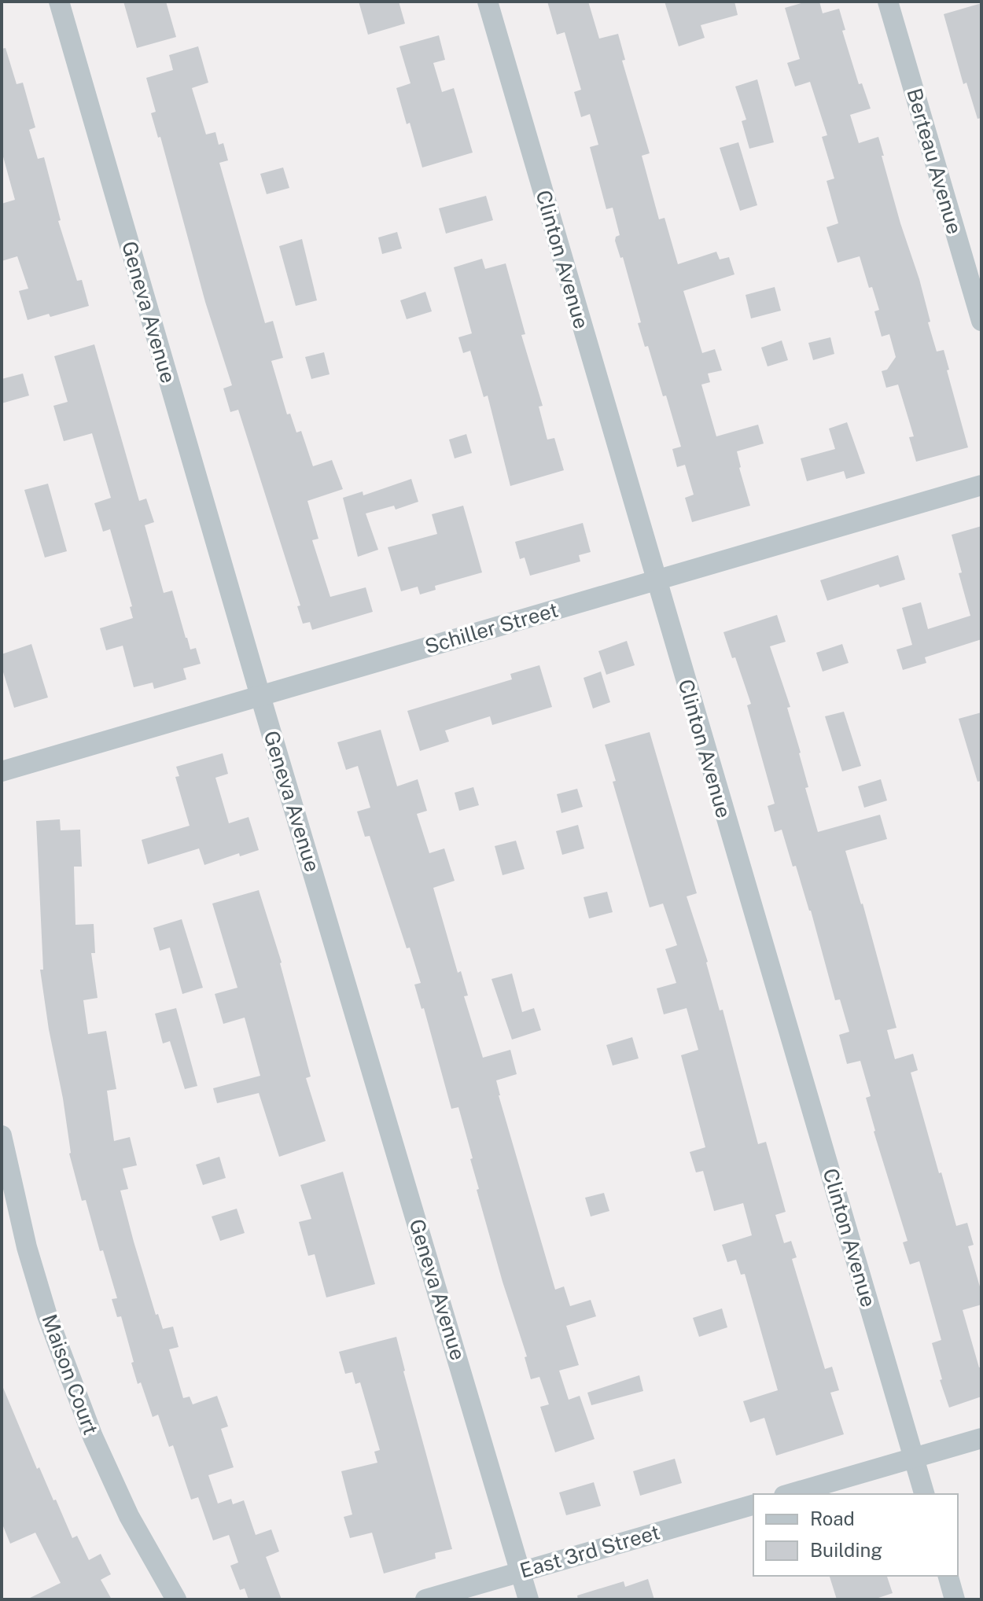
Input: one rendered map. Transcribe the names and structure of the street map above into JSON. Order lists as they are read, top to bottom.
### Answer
{
  "streets": {
    "street": [
      "Berteau Avenue",
      "Clinton Avenue",
      "Geneva Avenue",
      "Schiller Street",
      "Maison Court",
      "East 3rd Street"
    ]
  },
  "crossings": [
    ["Clinton Avenue", "Schiller Street"],
    ["Geneva Avenue", "Schiller Street"],
    ["Geneva Avenue", "East 3rd Street"]
  ],
  "legend": ["Road", "Building"]
}
